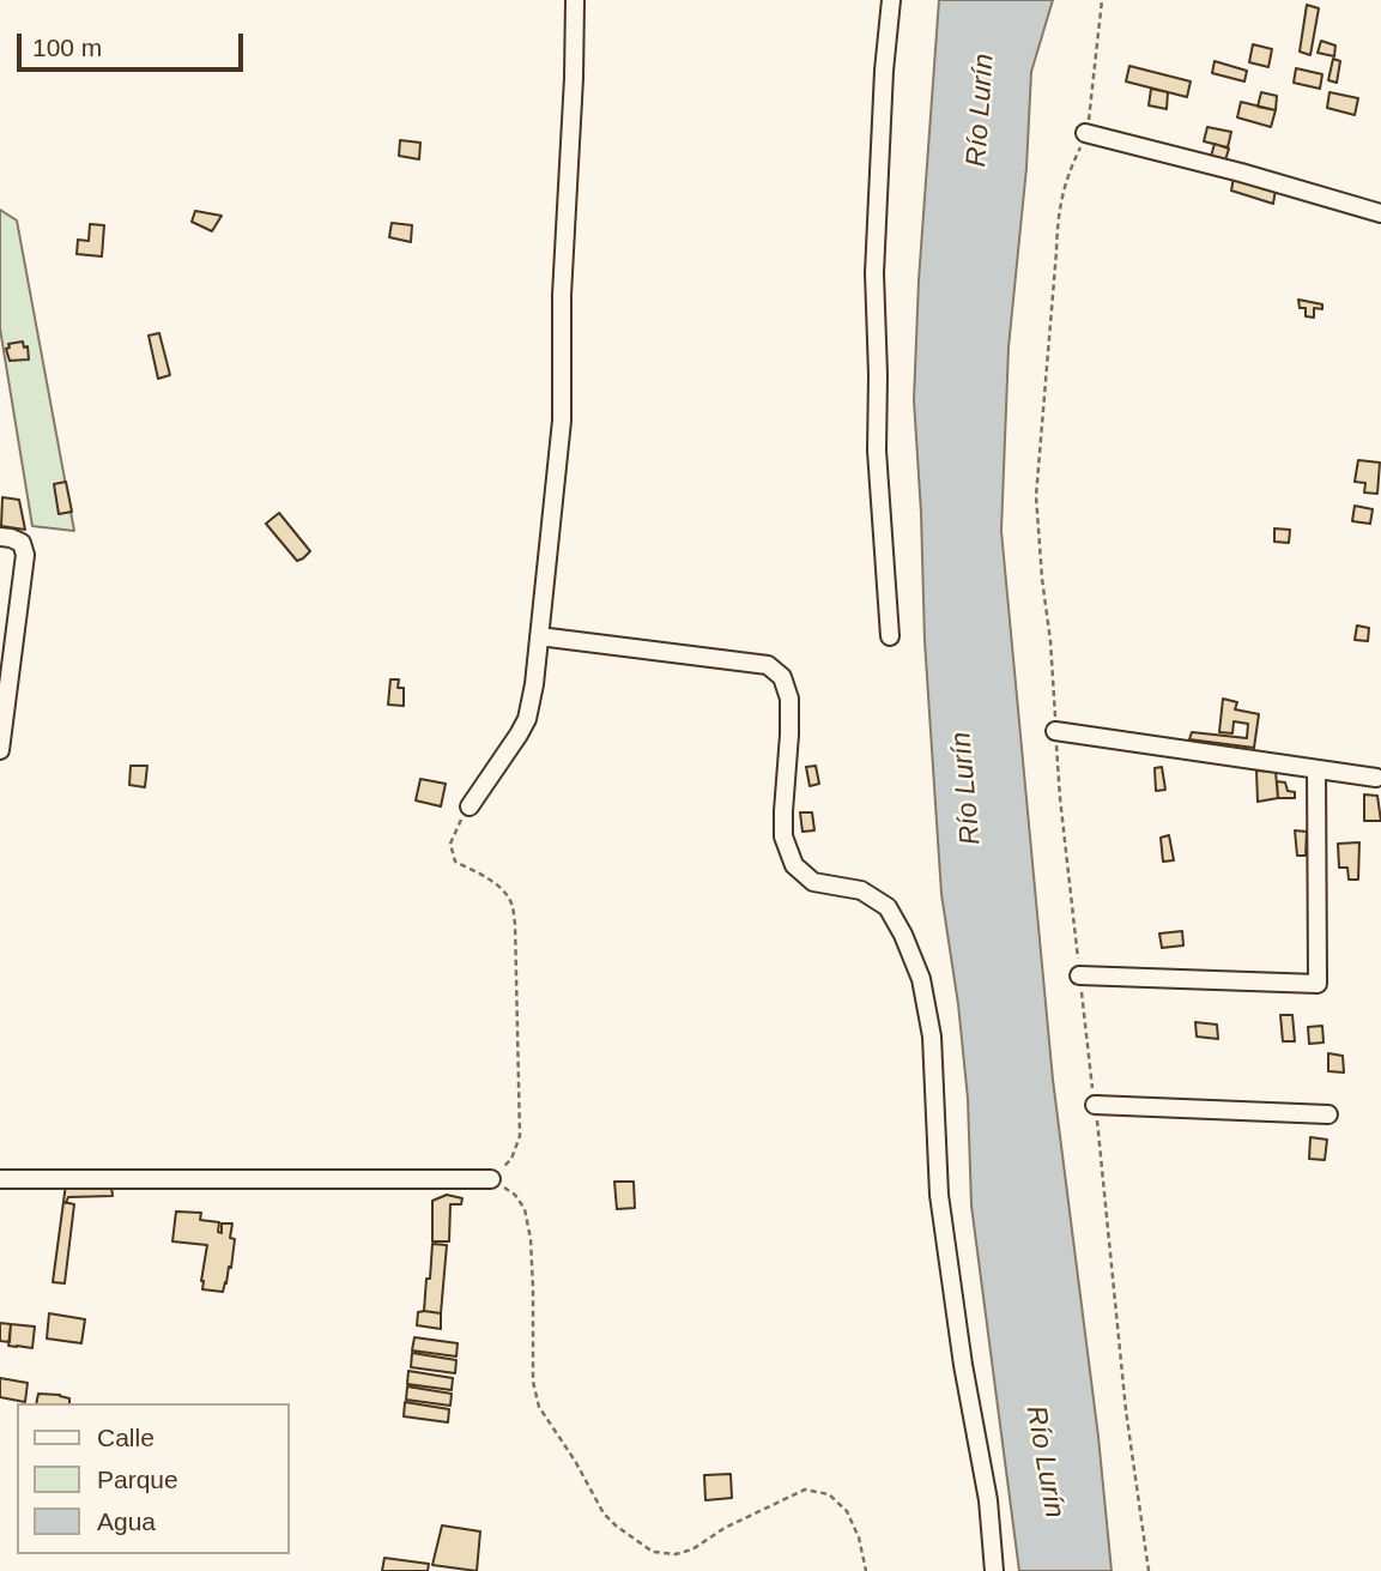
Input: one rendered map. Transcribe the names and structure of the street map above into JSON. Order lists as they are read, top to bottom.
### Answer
{
  "water": ["Río Lurín"],
  "legend": ["Calle", "Parque", "Agua"],
  "scale_bar": "100 m"
}
